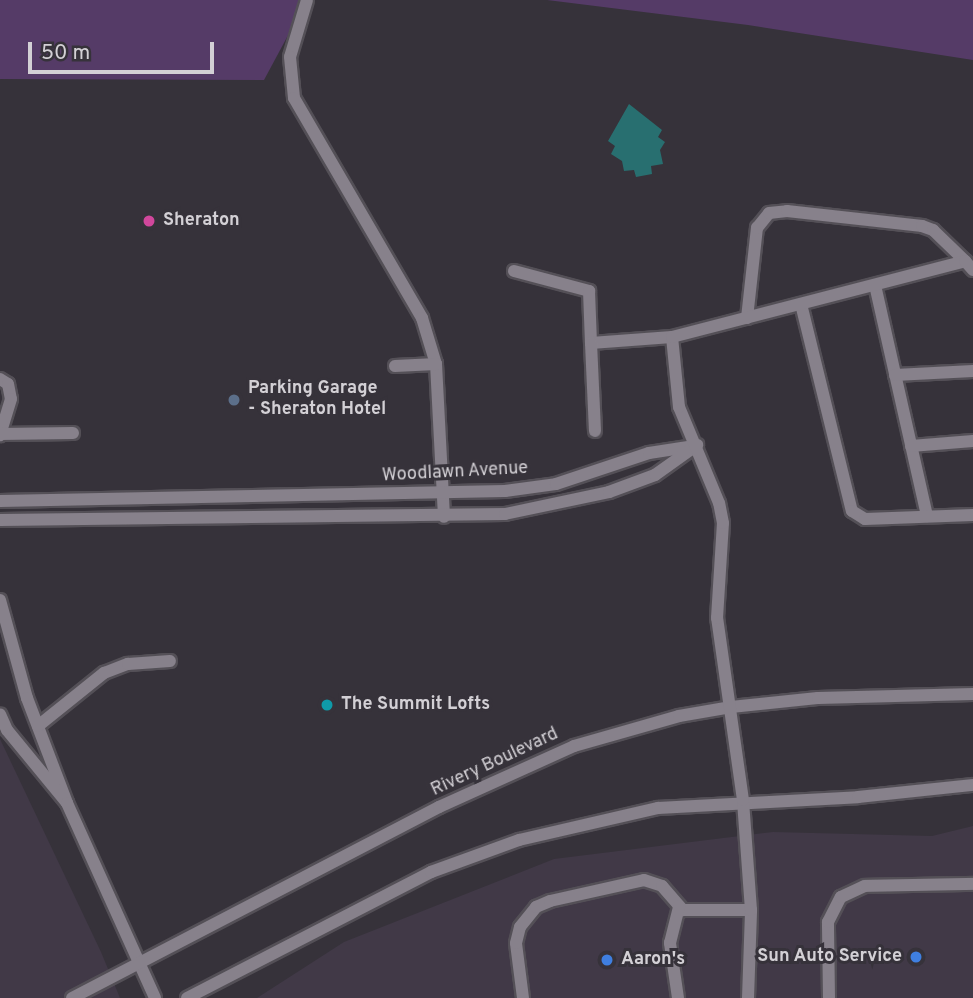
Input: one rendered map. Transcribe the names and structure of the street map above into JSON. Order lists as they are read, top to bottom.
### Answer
{
  "streets": {
    "street": ["Woodlawn Avenue", "Rivery Boulevard"]
  },
  "places": [
    "Sheraton",
    "Parking Garage - Sheraton Hotel",
    "The Summit Lofts",
    "Sun Auto Service",
    "Aaron's"
  ],
  "scale_bar": "50 m"
}
